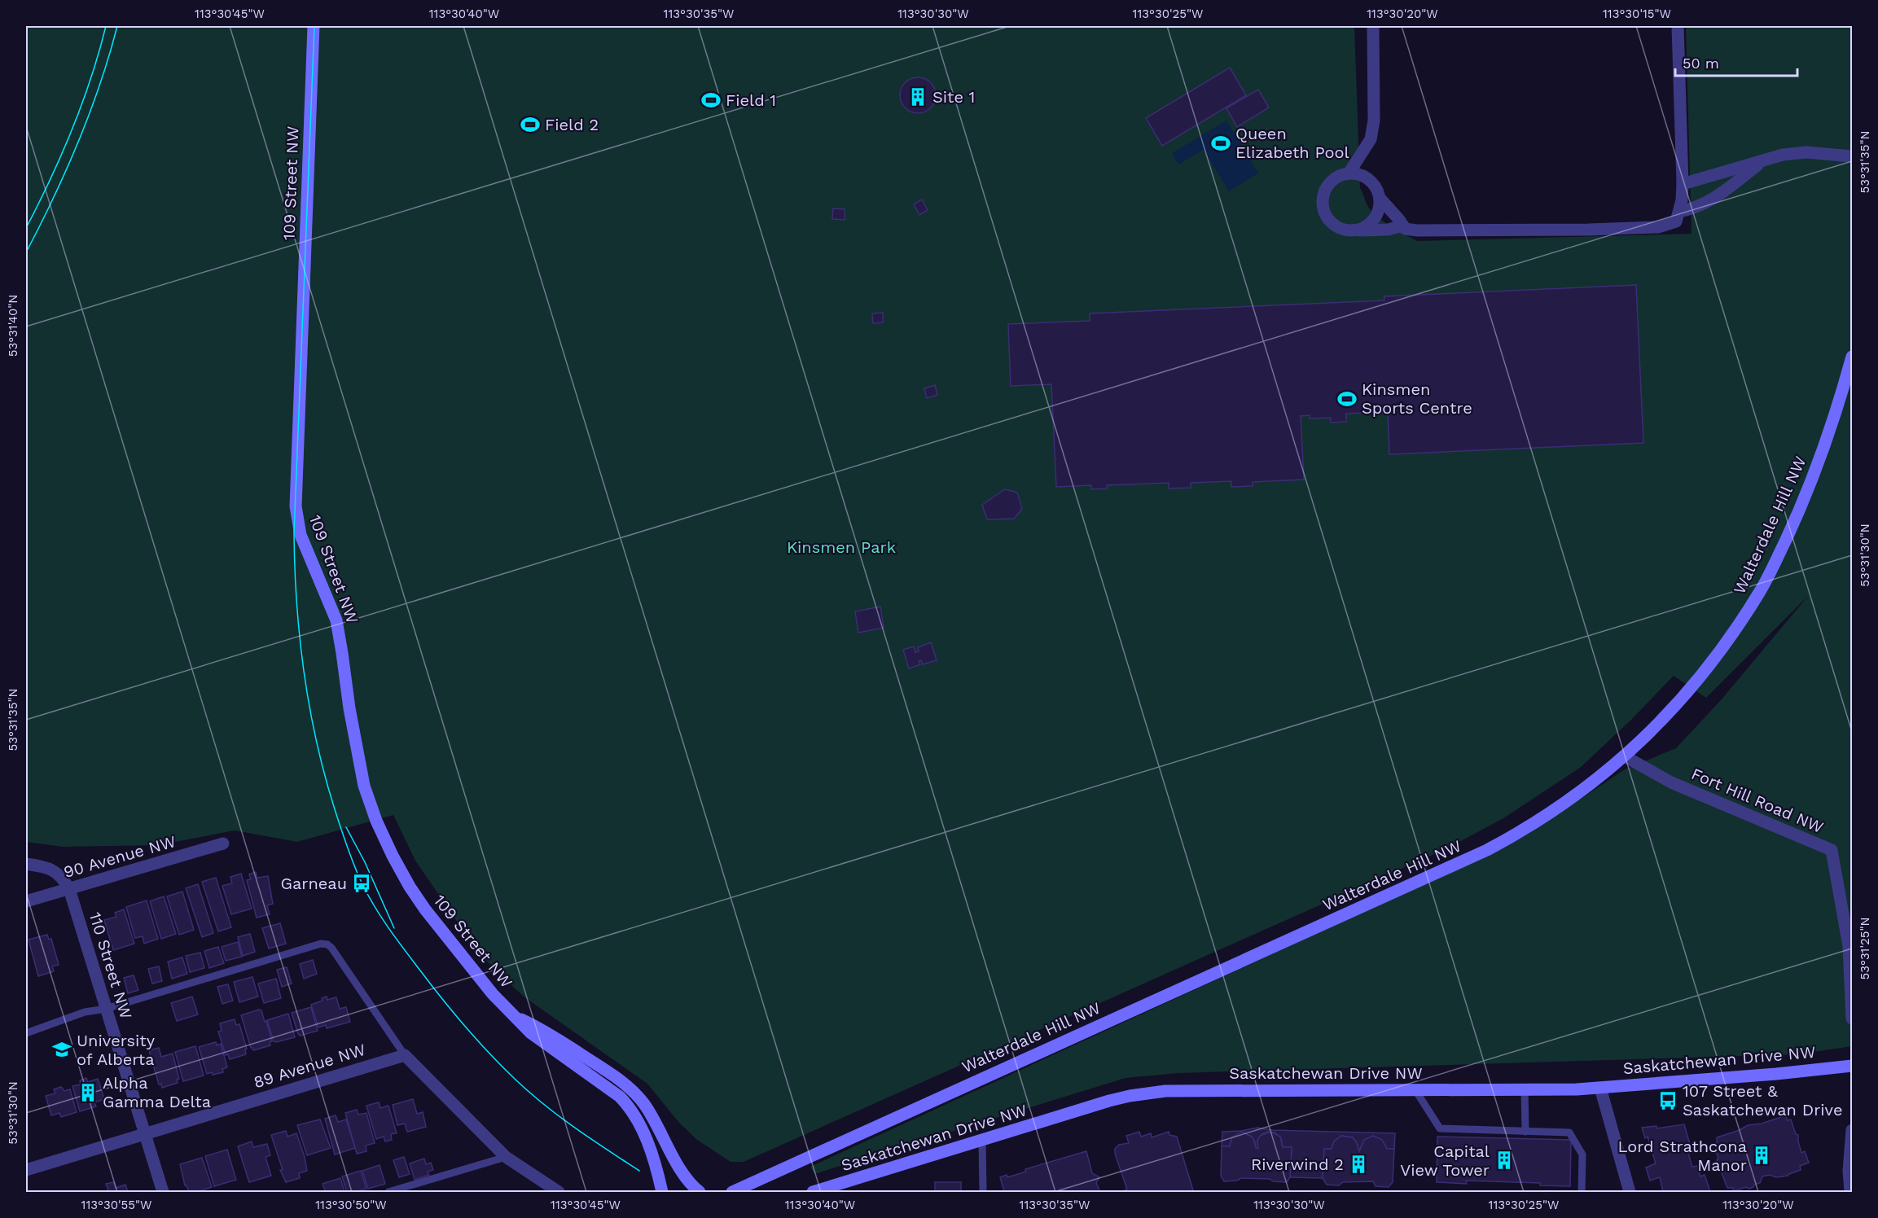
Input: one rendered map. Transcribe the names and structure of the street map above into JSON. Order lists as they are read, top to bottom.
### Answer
{
  "streets": {
    "main road": ["109 Street NW", "Walterdale Hill NW", "Saskatchewan Drive NW"],
    "street": [
      "Fort Hill Road NW",
      "90 Avenue NW",
      "110 Street NW",
      "89 Avenue NW"
    ]
  },
  "crossings": [
    ["Walterdale Hill NW", "Fort Hill Road NW"],
    ["90 Avenue NW", "110 Street NW"],
    ["110 Street NW", "89 Avenue NW"]
  ],
  "parks": ["Kinsmen Park"],
  "places": {
    "building": [
      "Site 1",
      "Alpha Gamma Delta",
      "Lord Strathcona Manor",
      "Capital View Tower",
      "Riverwind 2"
    ],
    "sports": [
      "Field 1",
      "Field 2",
      "Queen Elizabeth Pool",
      "Kinsmen Sports Centre"
    ],
    "bus stop": ["Garneau", "107 Street & Saskatchewan Drive"],
    "school or university": ["University of Alberta"]
  },
  "scale_bar": "50 m",
  "coordinates": [
    "113°30'45\"W",
    "113°30'40\"W",
    "113°30'35\"W",
    "113°30'30\"W",
    "113°30'25\"W",
    "113°30'20\"W",
    "113°30'15\"W",
    "53°31'35\"N",
    "53°31'40\"N",
    "53°31'30\"N",
    "53°31'25\"N",
    "113°30'55\"W",
    "113°30'50\"W"
  ]
}
